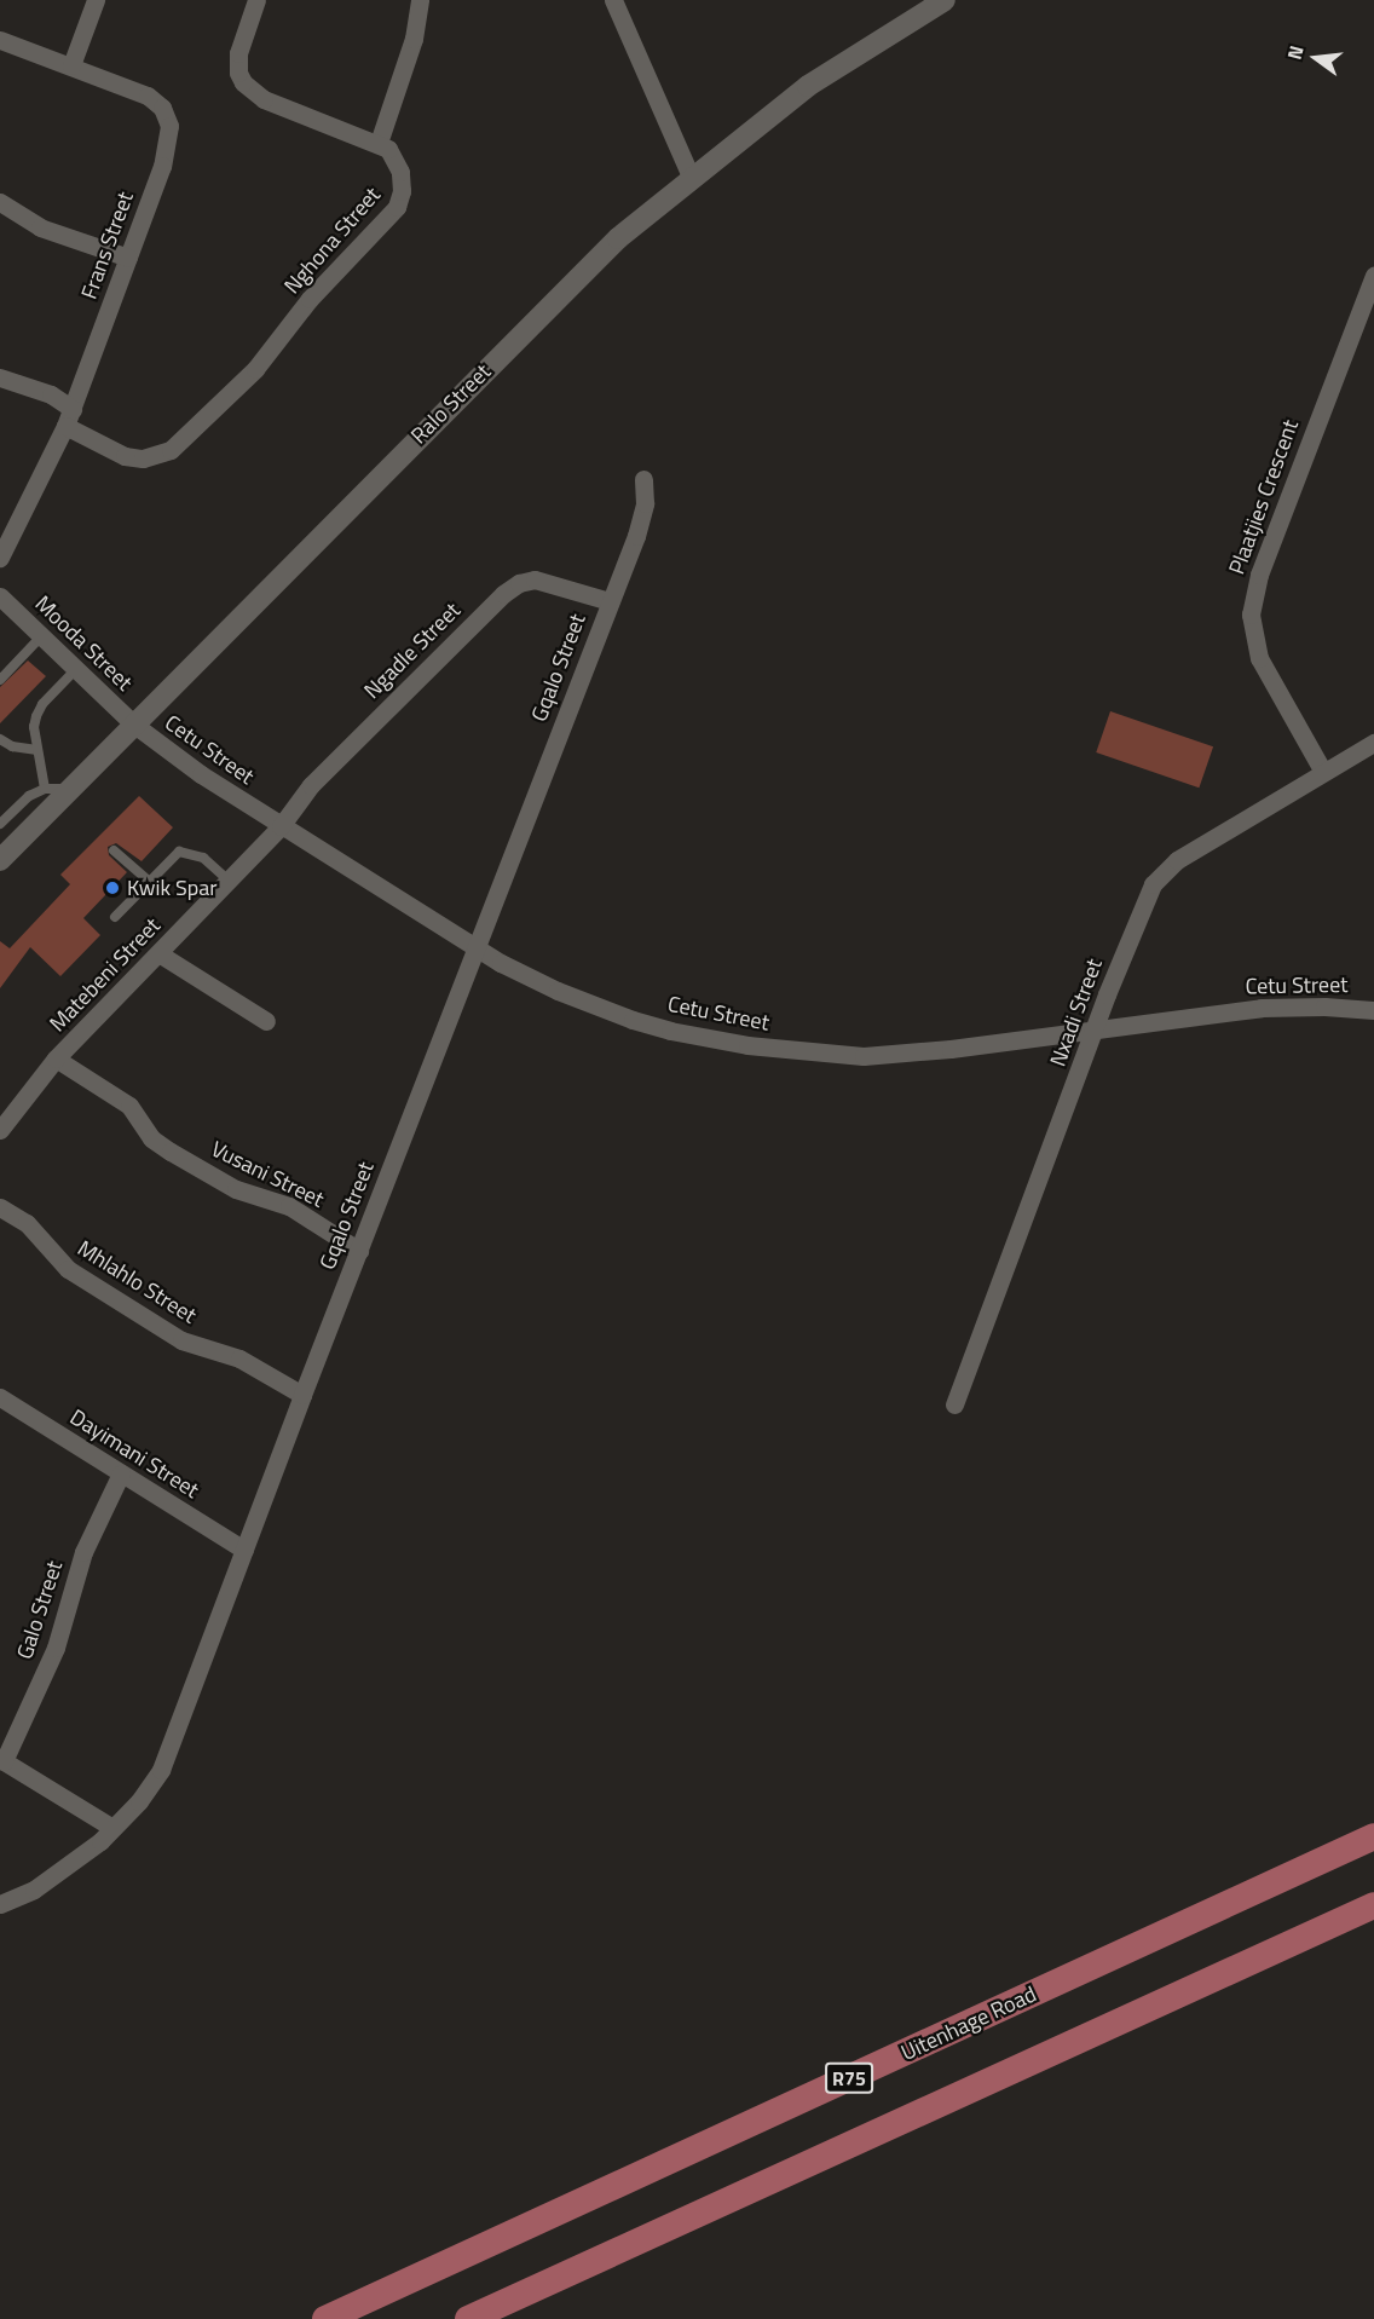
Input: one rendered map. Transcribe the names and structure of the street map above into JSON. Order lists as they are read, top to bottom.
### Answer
{
  "streets": {
    "main road": ["Uitenhage Road", "R75"],
    "street": [
      "Nghona Street",
      "Frans Street",
      "Ralo Street",
      "Plaatjies Crescent",
      "Mooda Street",
      "Ngadle Street",
      "Gqalo Street",
      "Cetu Street",
      "Matebeni Street",
      "Nxadi Street",
      "Vusani Street",
      "Mhlahlo Street",
      "Dayimani Street",
      "Galo Street"
    ]
  },
  "crossings": [
    ["Nghona Street", "Frans Street"],
    ["Ralo Street", "Mooda Street"],
    ["Ralo Street", "Cetu Street"],
    ["Plaatjies Crescent", "Nxadi Street"],
    ["Mooda Street", "Cetu Street"],
    ["Ngadle Street", "Gqalo Street"],
    ["Ngadle Street", "Cetu Street"],
    ["Ngadle Street", "Matebeni Street"],
    ["Gqalo Street", "Cetu Street"],
    ["Gqalo Street", "Vusani Street"],
    ["Gqalo Street", "Mhlahlo Street"],
    ["Gqalo Street", "Dayimani Street"],
    ["Cetu Street", "Matebeni Street"],
    ["Cetu Street", "Nxadi Street"],
    ["Matebeni Street", "Vusani Street"],
    ["Dayimani Street", "Galo Street"]
  ],
  "places": ["Kwik Spar"],
  "north": "left"
}
